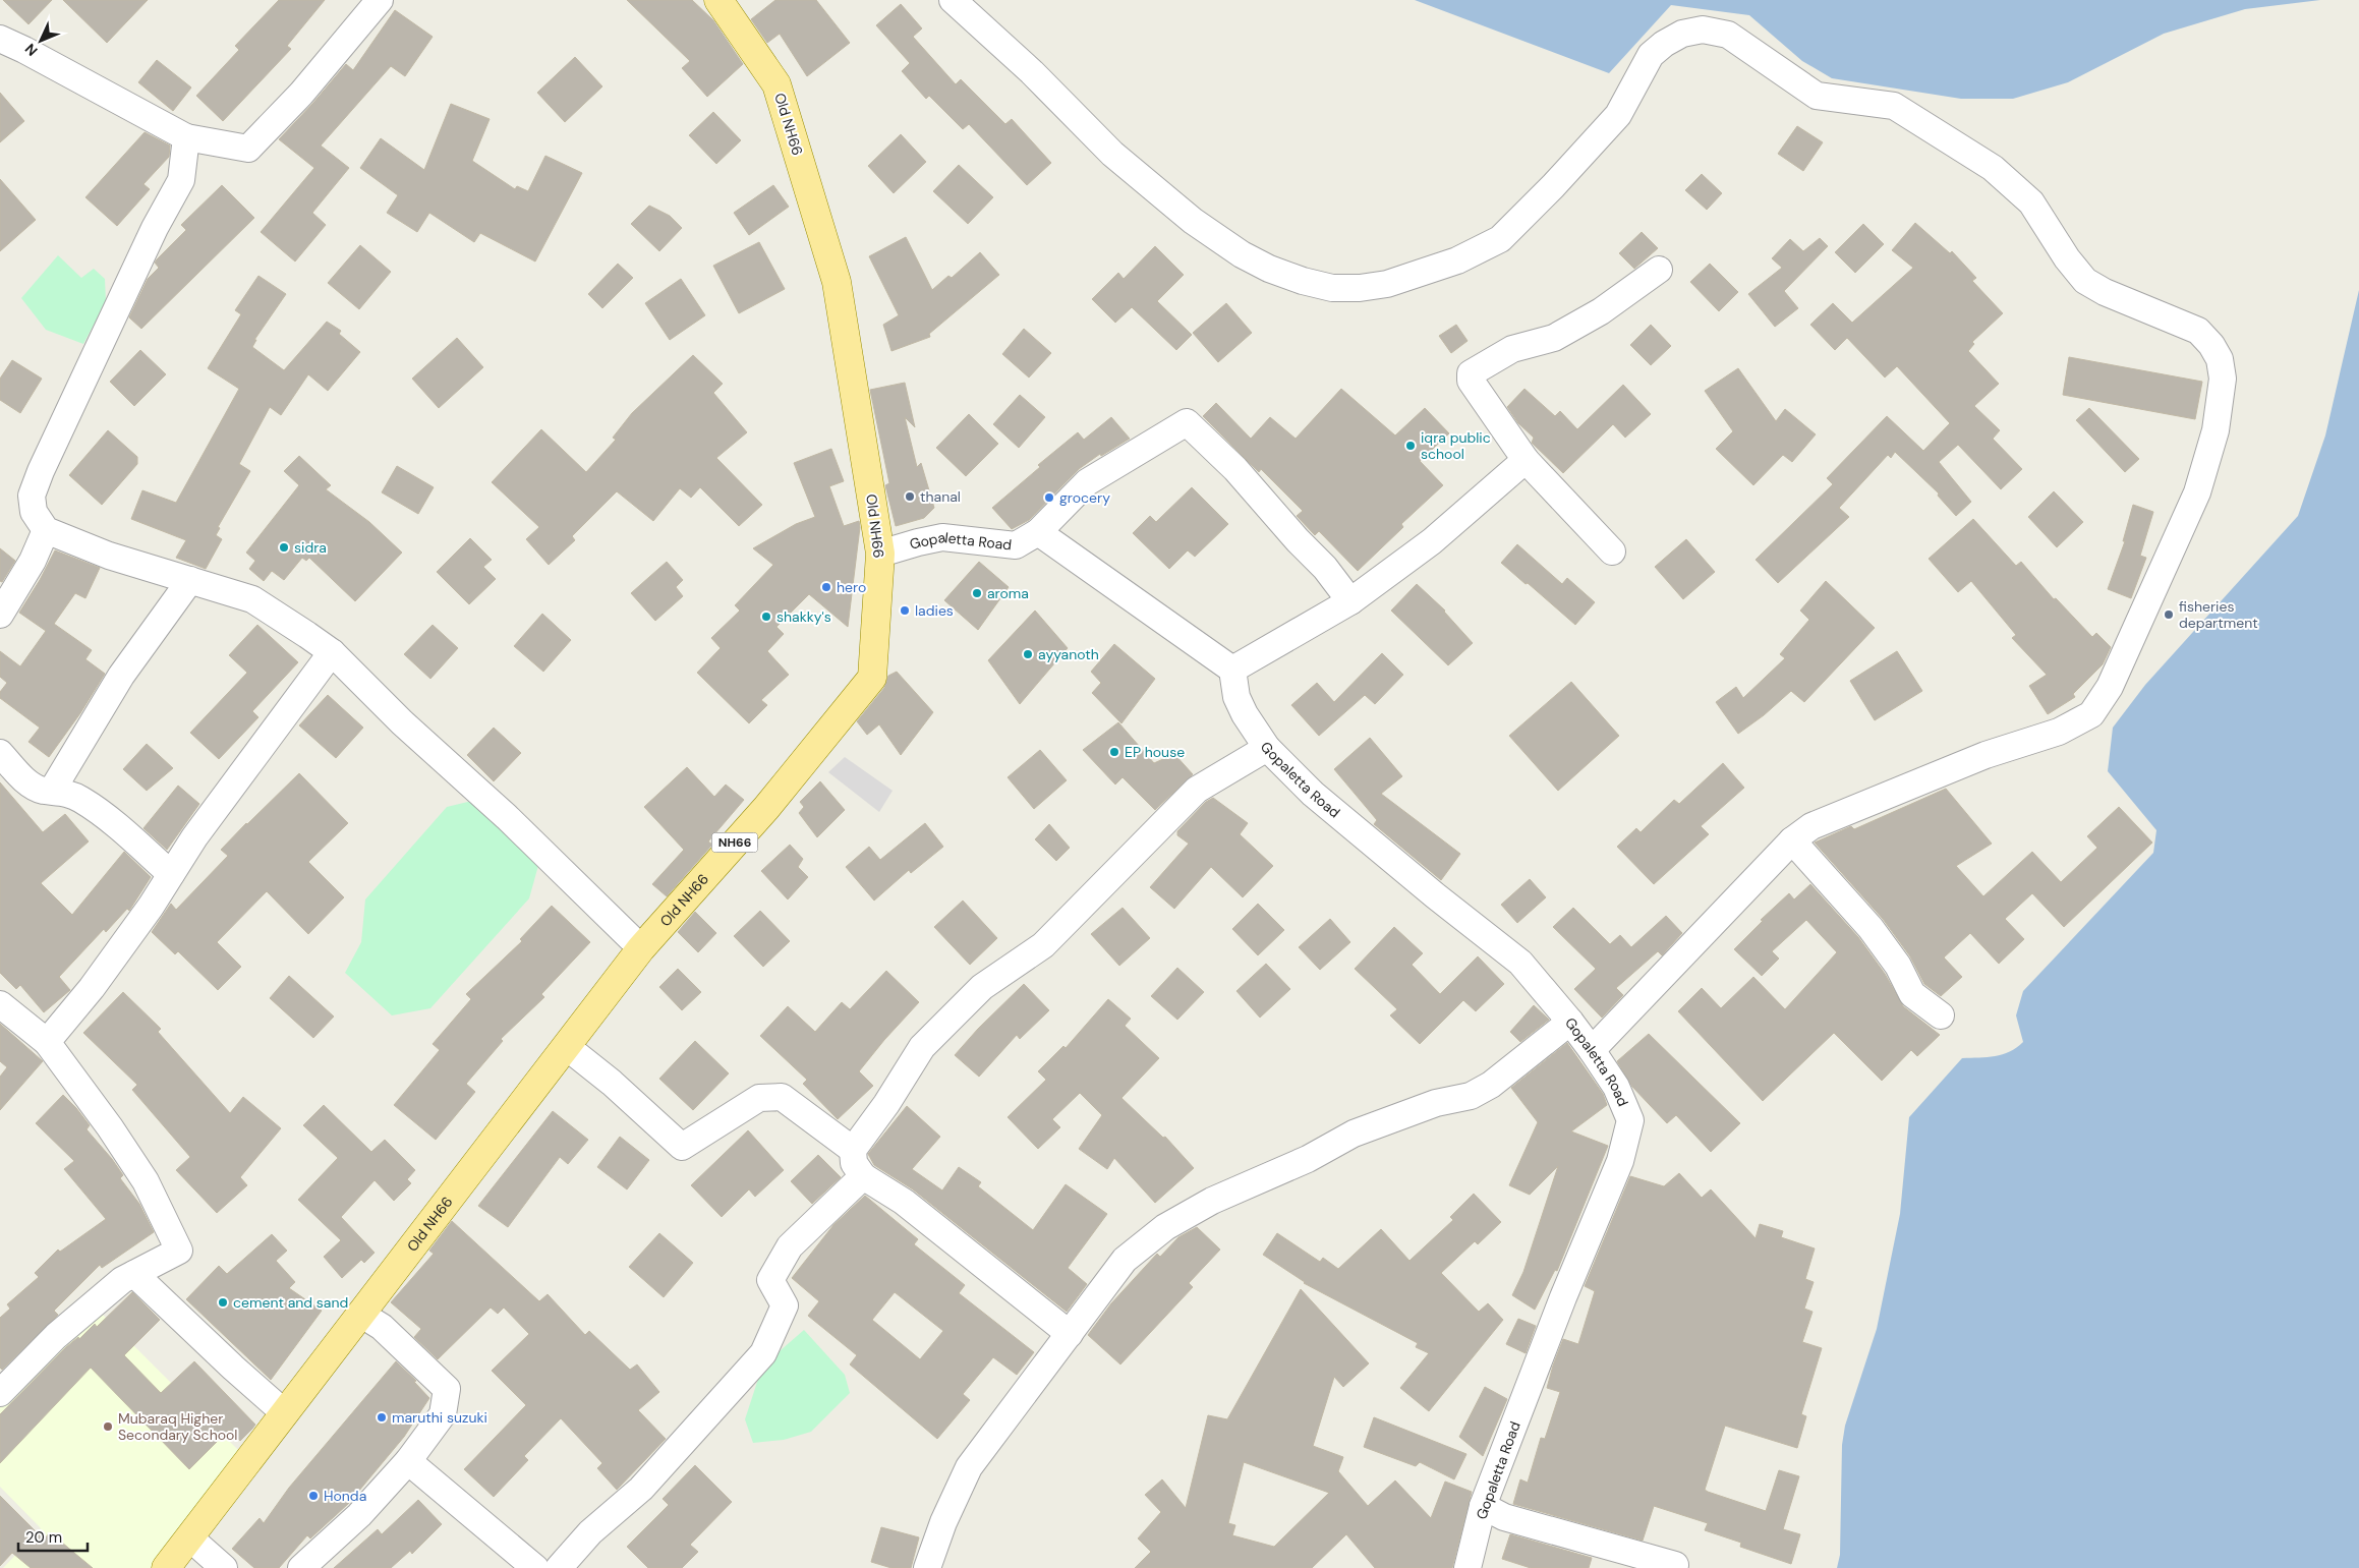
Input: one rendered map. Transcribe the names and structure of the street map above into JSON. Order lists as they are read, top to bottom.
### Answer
{
  "streets": {
    "main road": ["Old NH66", "NH66"],
    "street": ["Gopaletta Road"]
  },
  "crossings": [
    ["Old NH66", "Gopaletta Road"]
  ],
  "places": [
    "iqra public school",
    "thanal",
    "grocery",
    "sidra",
    "hero",
    "aroma",
    "ladies",
    "fisheries department",
    "shakky's",
    "ayyanoth",
    "EP house",
    "cement and sand",
    "maruthi suzuki",
    "Mubaraq Higher Secondary School",
    "Honda"
  ],
  "scale_bar": "20 m",
  "north": "bottom left"
}
